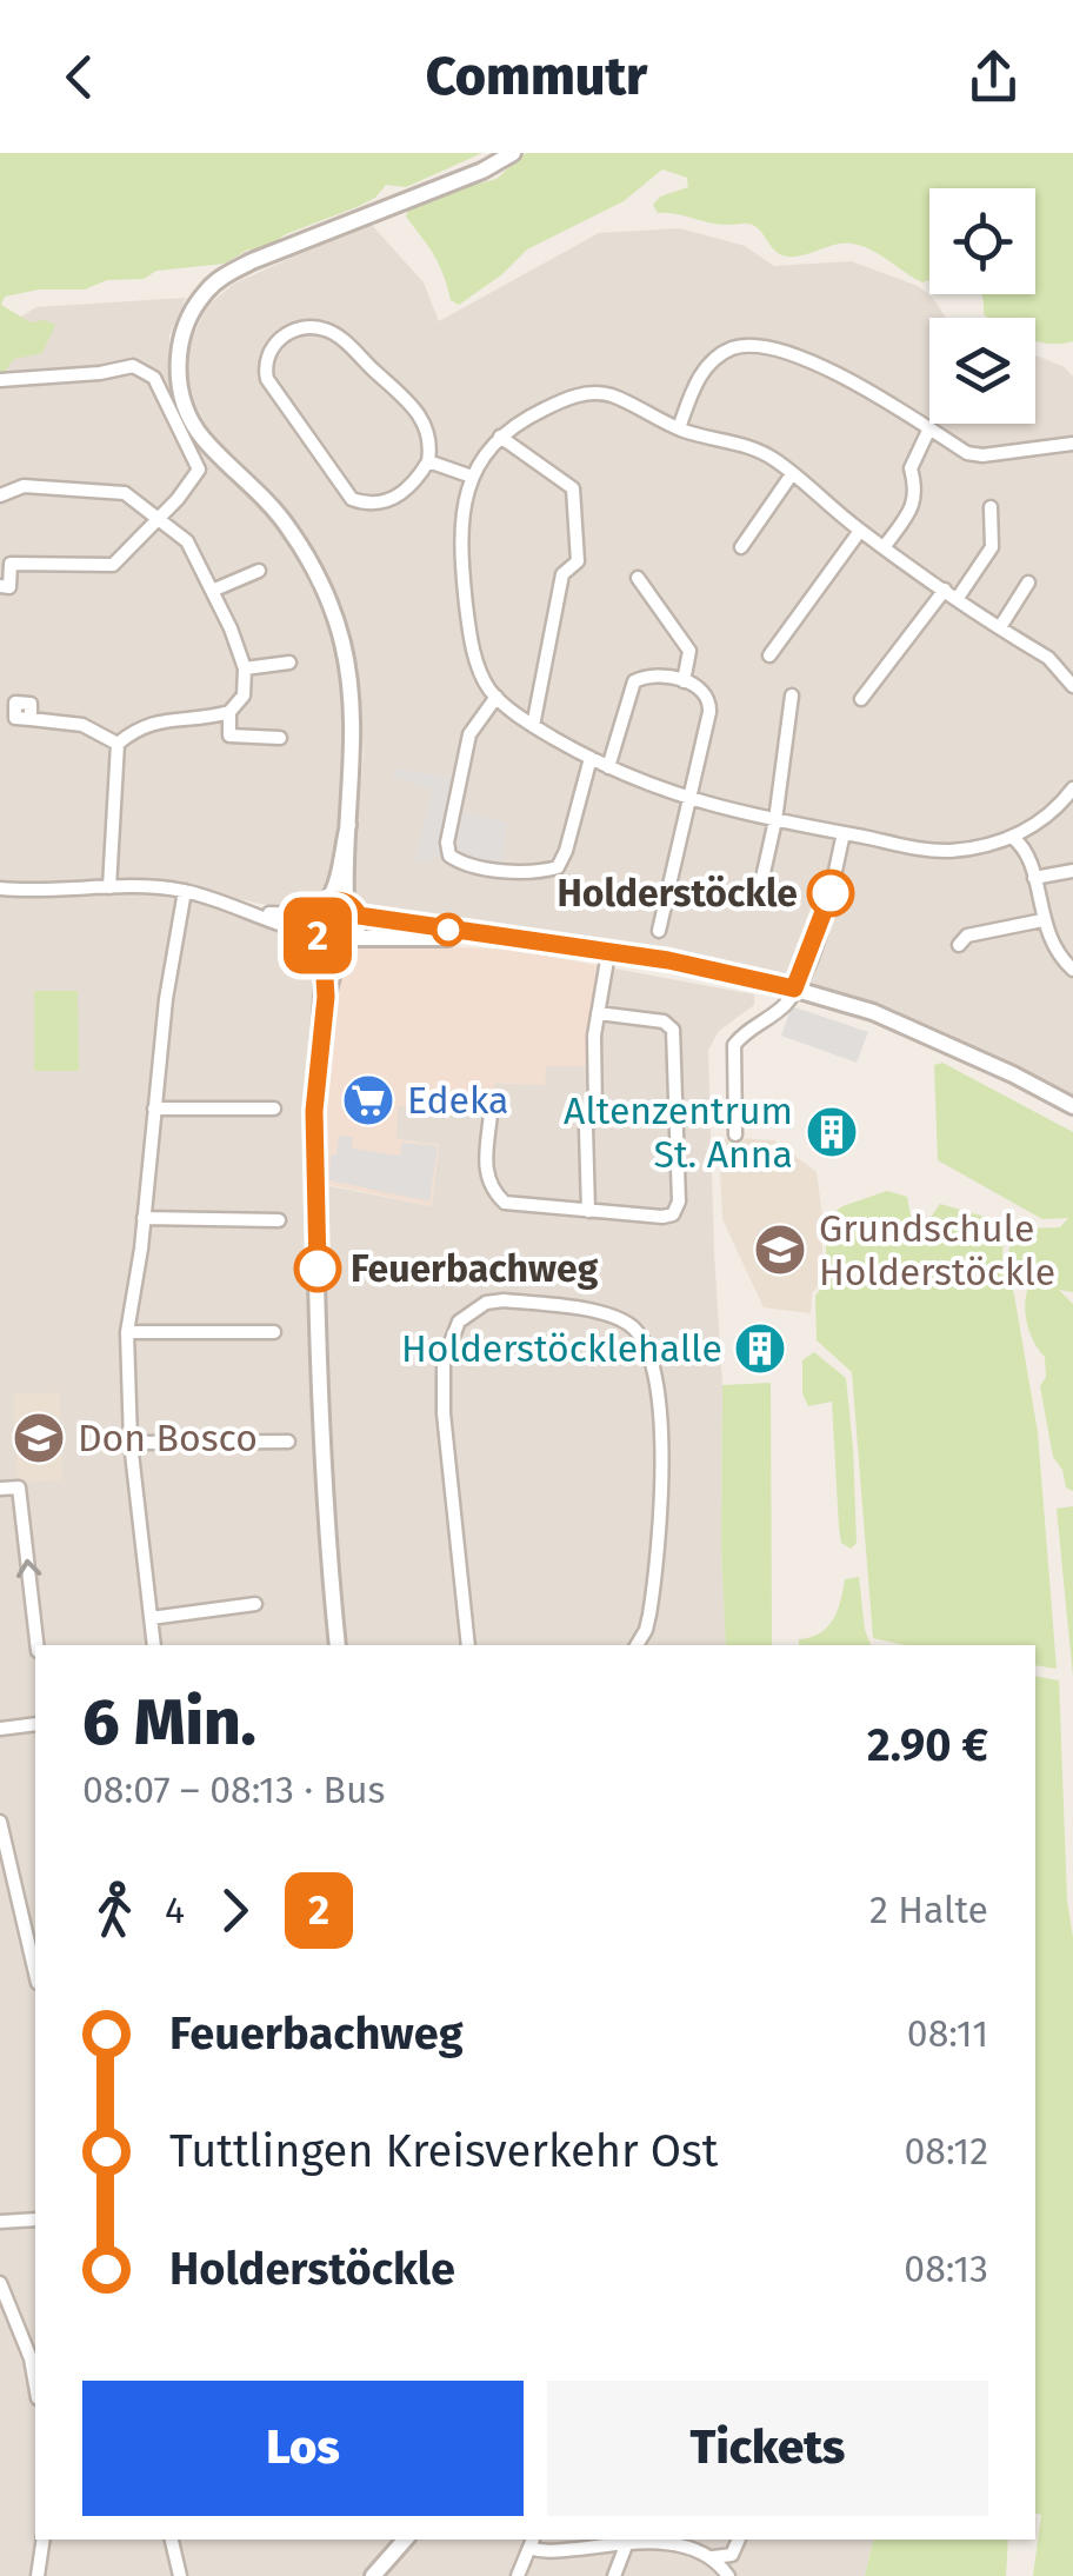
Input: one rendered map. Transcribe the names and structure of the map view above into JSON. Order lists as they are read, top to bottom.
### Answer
{
  "places": {
    "other": ["Holderstöckle", "Feuerbachweg"],
    "supermarket": ["Edeka"],
    "building": ["Altenzentrum St. Anna", "Holderstöcklehalle"],
    "school or university": ["Grundschule Holderstöckle", "Don Bosco"]
  },
  "lines": ["bus line 2"],
  "page": {
    "header": "Commutr",
    "on_map": "2",
    "heading": ["6 Min.", "08:07 – 08:13 · Bus", "2.90 €"],
    "legs": ["4", "2", "2 Halte"],
    "list": [
      {
        "name": "Feuerbachweg",
        "value": "08:11"
      },
      {
        "name": "Tuttlingen Kreisverkehr Ost",
        "value": "08:12"
      },
      {
        "name": "Holderstöckle",
        "value": "08:13"
      }
    ],
    "buttons": ["Los", "Tickets"]
  }
}
